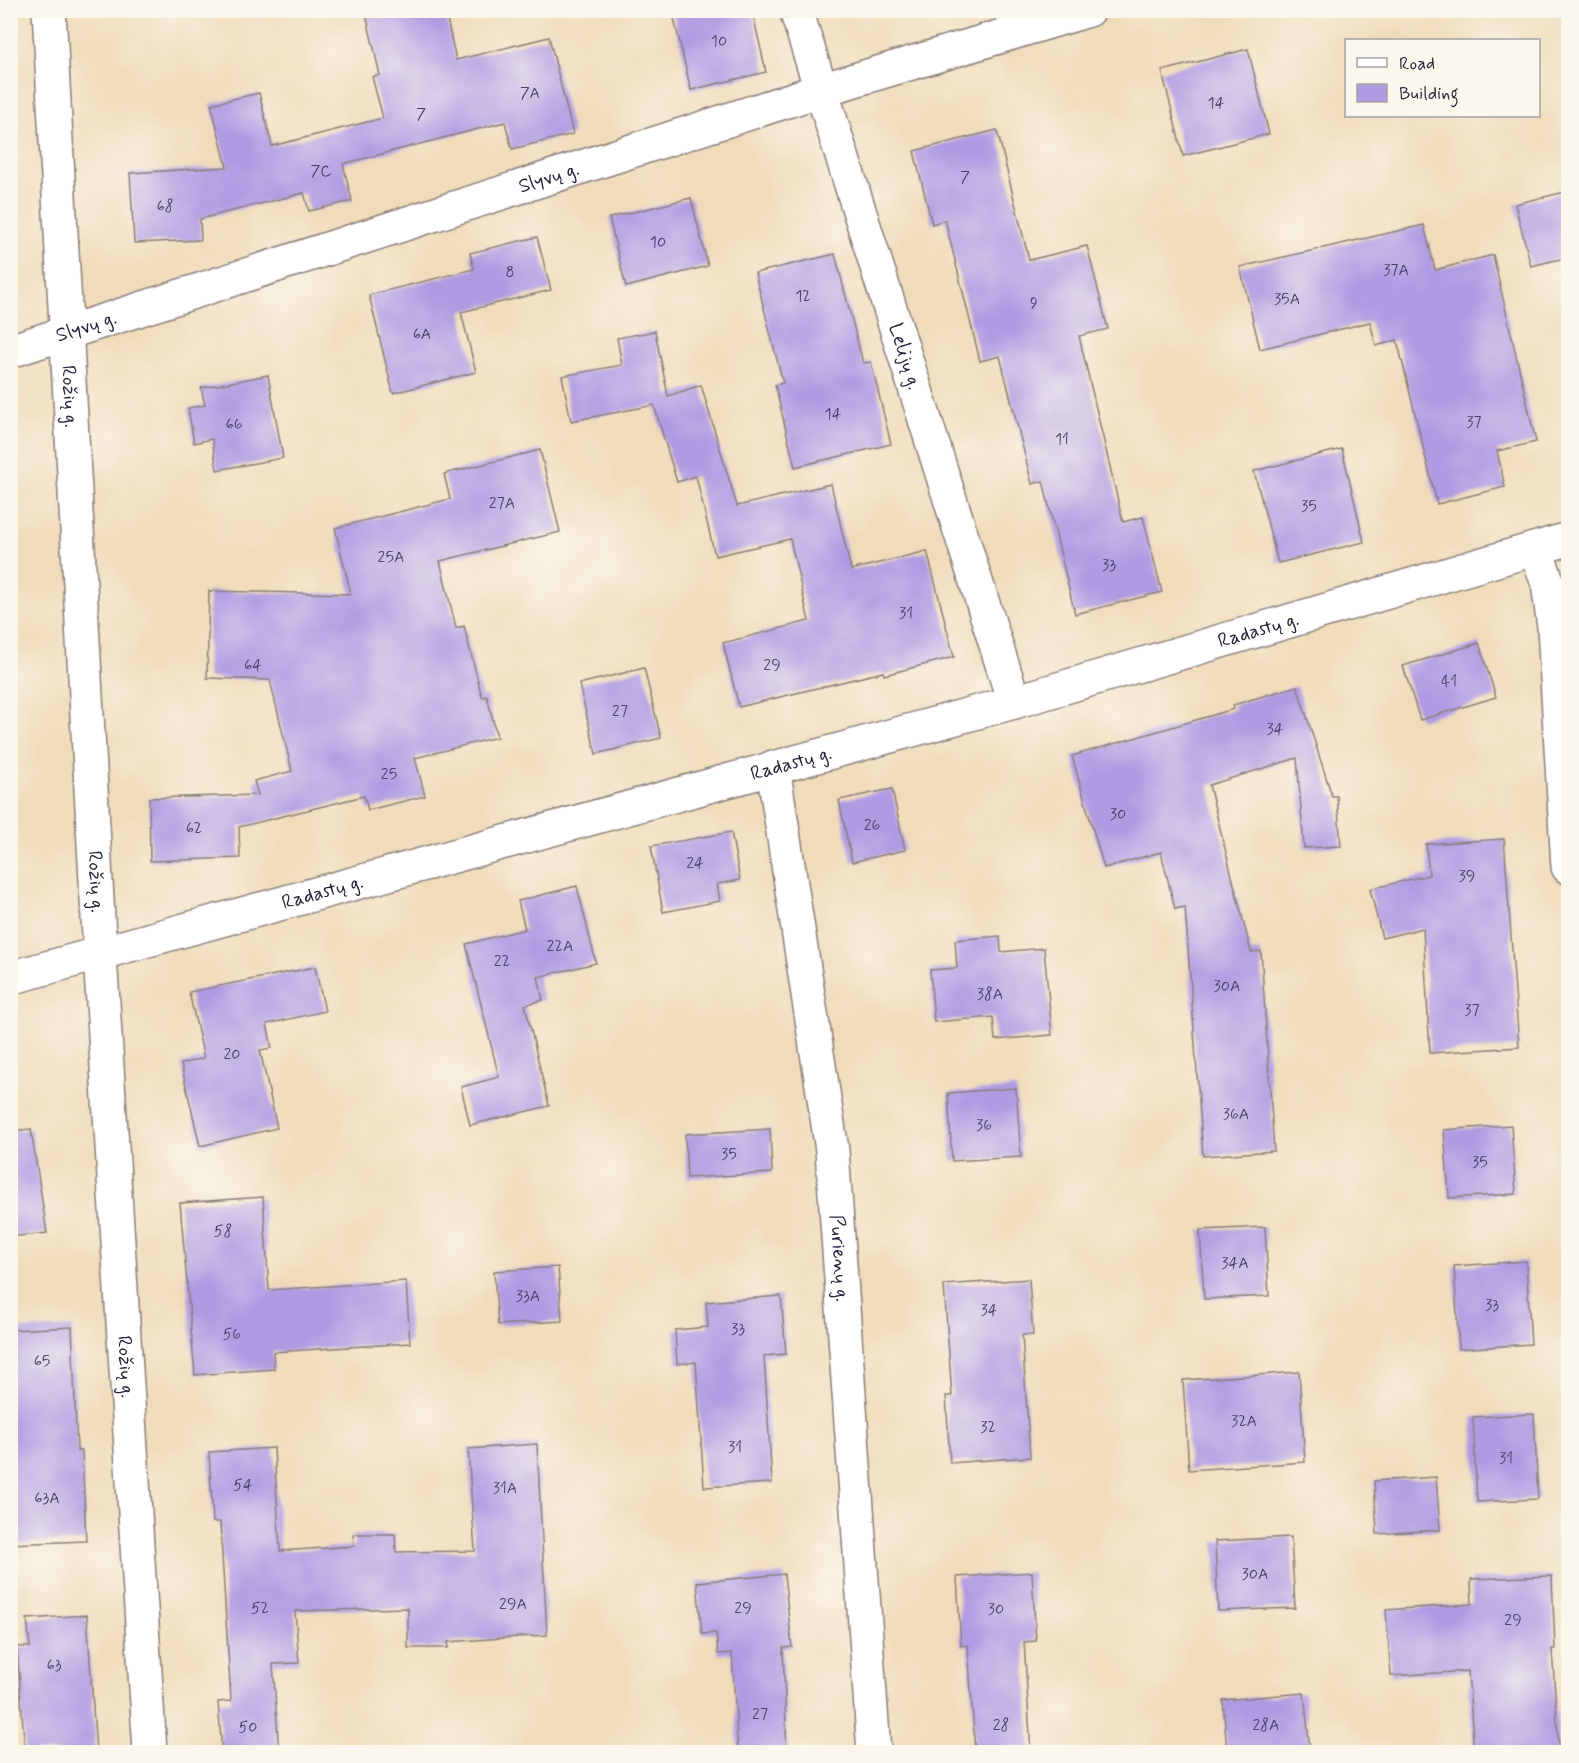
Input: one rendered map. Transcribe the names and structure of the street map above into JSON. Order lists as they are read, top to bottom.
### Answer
{
  "streets": {
    "street": [
      "Slyvų g.",
      "Lelijų g.",
      "Rožių g.",
      "Radastų g.",
      "Purienų g."
    ]
  },
  "crossings": [
    ["Slyvų g.", "Lelijų g."],
    ["Slyvų g.", "Rožių g."],
    ["Lelijų g.", "Radastų g."],
    ["Rožių g.", "Radastų g."],
    ["Radastų g.", "Purienų g."]
  ],
  "house_numbers": [
    "10",
    "7A",
    "14",
    "7",
    "7C",
    "7",
    "68",
    "10",
    "37A",
    "8",
    "12",
    "35A",
    "9",
    "6A",
    "14",
    "37",
    "66",
    "11",
    "27A",
    "35",
    "25A",
    "33",
    "31",
    "64",
    "29",
    "41",
    "27",
    "34",
    "25",
    "30",
    "26",
    "62",
    "24",
    "39",
    "22A",
    "22",
    "30A",
    "38A",
    "37",
    "20",
    "36A",
    "36",
    "35",
    "35",
    "58",
    "34A",
    "33A",
    "33",
    "34",
    "33",
    "56",
    "65",
    "32A",
    "32",
    "31",
    "31",
    "54",
    "31A",
    "63A",
    "30A",
    "29A",
    "52",
    "29",
    "30",
    "29",
    "63",
    "27",
    "28",
    "28A",
    "50"
  ],
  "legend": ["Road", "Building"]
}
